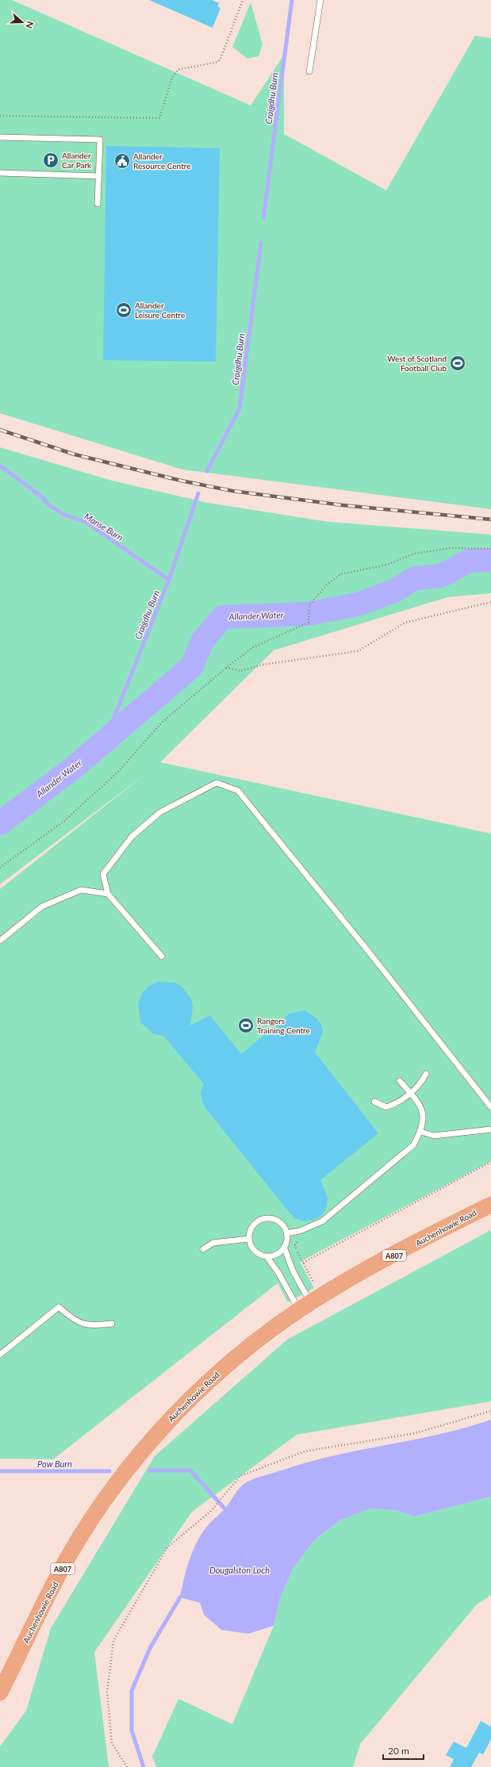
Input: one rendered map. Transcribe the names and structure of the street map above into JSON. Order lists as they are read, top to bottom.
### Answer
{
  "streets": {
    "main road": ["Auchenhowie Road", "A807"]
  },
  "water": [
    "Craigdhu Burn",
    "Manse Burn",
    "Allander Water",
    "Pow Burn",
    "Dougalston Loch"
  ],
  "places": {
    "parking": ["Allander Car Park"],
    "public building": ["Allander Resource Centre"],
    "sports": ["Allander Leisure Centre", "West of Scotland Football Club", "Rangers Training Centre"]
  },
  "scale_bar": "20 m",
  "north": "right"
}
